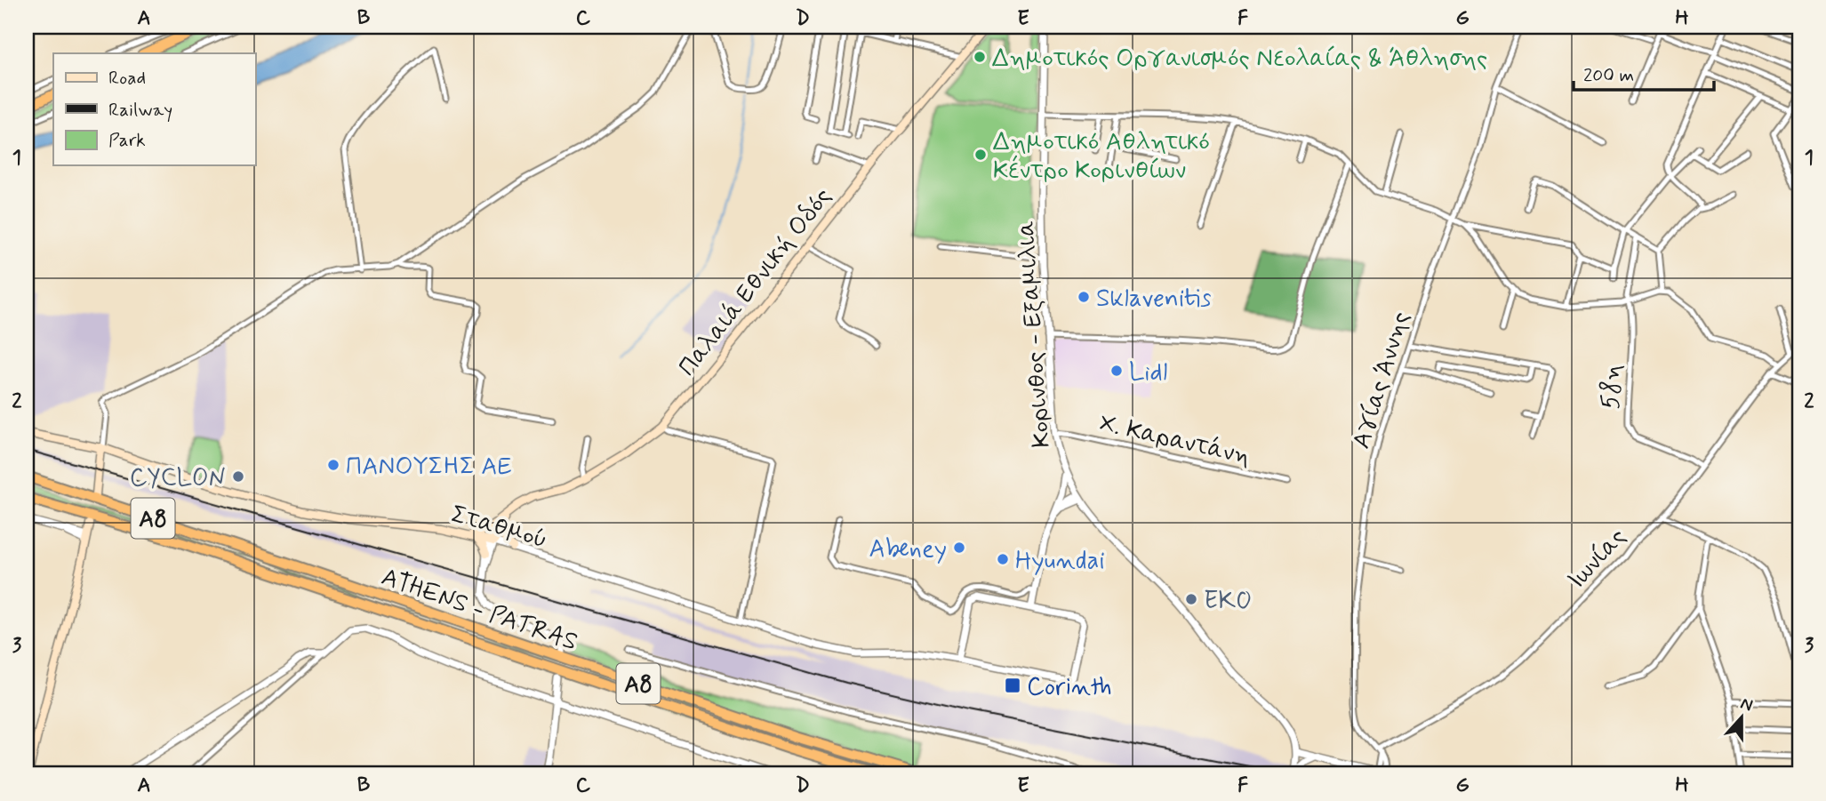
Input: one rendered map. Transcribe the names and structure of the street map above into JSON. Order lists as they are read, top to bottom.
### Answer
{
  "streets": {
    "highway": ["Α8", "ATHENS - PATRAS"],
    "main road": ["Παλαιά Εθνική Οδός", "Σταθμού"],
    "street": [
      "Κορινθος - Εξαμιλια",
      "Αγίας Άννης",
      "58η",
      "Χ. Καραντάνη",
      "Ιωνίας"
    ]
  },
  "crossings": [
    ["Παλαιά Εθνική Οδός", "Σταθμού"],
    ["Κορινθος - Εξαμιλια", "Χ. Καραντάνη"],
    ["Αγίας Άννης", "Ιωνίας"],
    ["58η", "Ιωνίας"]
  ],
  "places": {
    "other": [
      "Δημοτικός Οργανισμός Νεολαίας & Άθλησης",
      "Δημοτικό Αθλητικό Κέντρο Κορινθίων",
      "Sklavenitis",
      "Lidl",
      "ΠΑΝΟΥΣΗΣ ΑΕ",
      "CYCLON",
      "Abeney",
      "Hyundai",
      "EKO"
    ],
    "transit": ["Corinth"]
  },
  "legend": ["Road", "Railway", "Park"],
  "scale_bar": "200 m",
  "north": "top",
  "grid": {
    "columns": [
      "A",
      "B",
      "C",
      "D",
      "E",
      "F",
      "G",
      "H"
    ],
    "rows": ["1", "2", "3"]
  }
}
